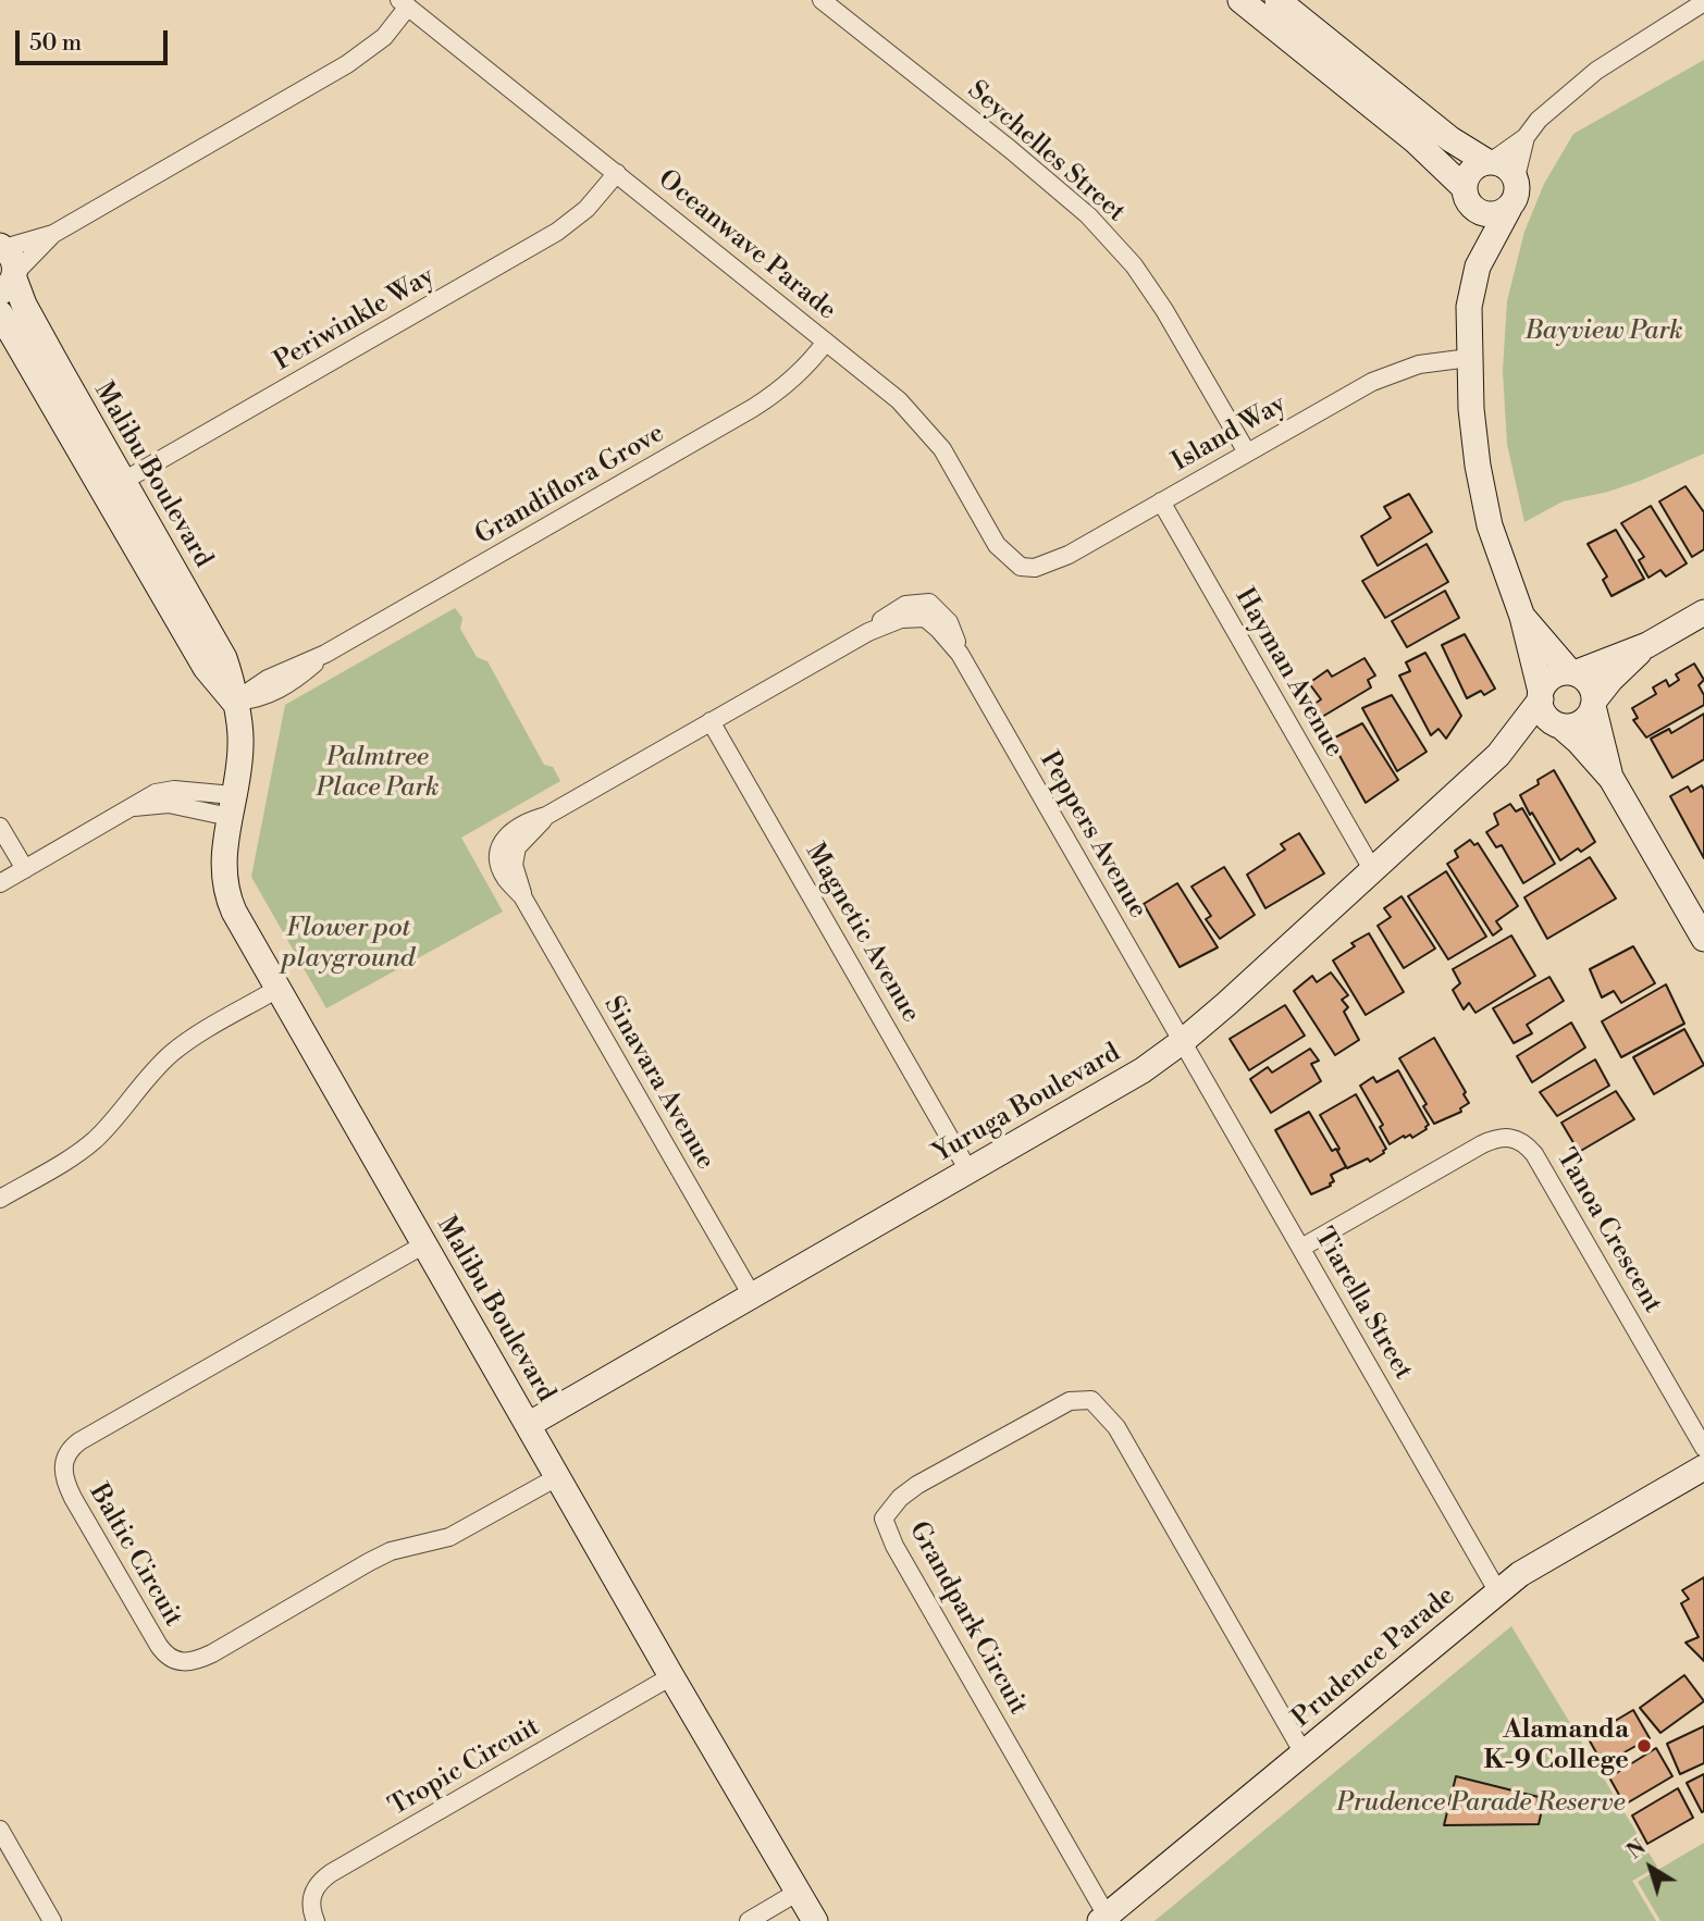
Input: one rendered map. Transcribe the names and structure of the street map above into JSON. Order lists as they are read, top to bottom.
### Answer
{
  "streets": {
    "street": [
      "Seychelles Street",
      "Oceanwave Parade",
      "Periwinkle Way",
      "Island Way",
      "Malibu Boulevard",
      "Grandiflora Grove",
      "Hayman Avenue",
      "Peppers Avenue",
      "Magnetic Avenue",
      "Sinavara Avenue",
      "Yuruga Boulevard",
      "Tanoa Crescent",
      "Tiarella Street",
      "Baltic Circuit",
      "Grandpark Circuit",
      "Prudence Parade",
      "Tropic Circuit"
    ]
  },
  "crossings": [
    ["Seychelles Street", "Island Way"],
    ["Oceanwave Parade", "Periwinkle Way"],
    ["Oceanwave Parade", "Island Way"],
    ["Oceanwave Parade", "Grandiflora Grove"],
    ["Periwinkle Way", "Malibu Boulevard"],
    ["Island Way", "Hayman Avenue"],
    ["Malibu Boulevard", "Grandiflora Grove"],
    ["Malibu Boulevard", "Yuruga Boulevard"],
    ["Malibu Boulevard", "Baltic Circuit"],
    ["Malibu Boulevard", "Tropic Circuit"],
    ["Hayman Avenue", "Yuruga Boulevard"],
    ["Peppers Avenue", "Magnetic Avenue"],
    ["Peppers Avenue", "Sinavara Avenue"],
    ["Peppers Avenue", "Yuruga Boulevard"],
    ["Peppers Avenue", "Tiarella Street"],
    ["Magnetic Avenue", "Sinavara Avenue"],
    ["Magnetic Avenue", "Yuruga Boulevard"],
    ["Sinavara Avenue", "Yuruga Boulevard"],
    ["Yuruga Boulevard", "Tiarella Street"],
    ["Tanoa Crescent", "Tiarella Street"],
    ["Tiarella Street", "Prudence Parade"],
    ["Grandpark Circuit", "Prudence Parade"]
  ],
  "parks": [
    "Bayview Park",
    "Palmtree Place Park",
    "Flower pot playground",
    "Prudence Parade Reserve"
  ],
  "places": ["Alamanda K-9 College"],
  "scale_bar": "50 m",
  "north": "top left"
}
